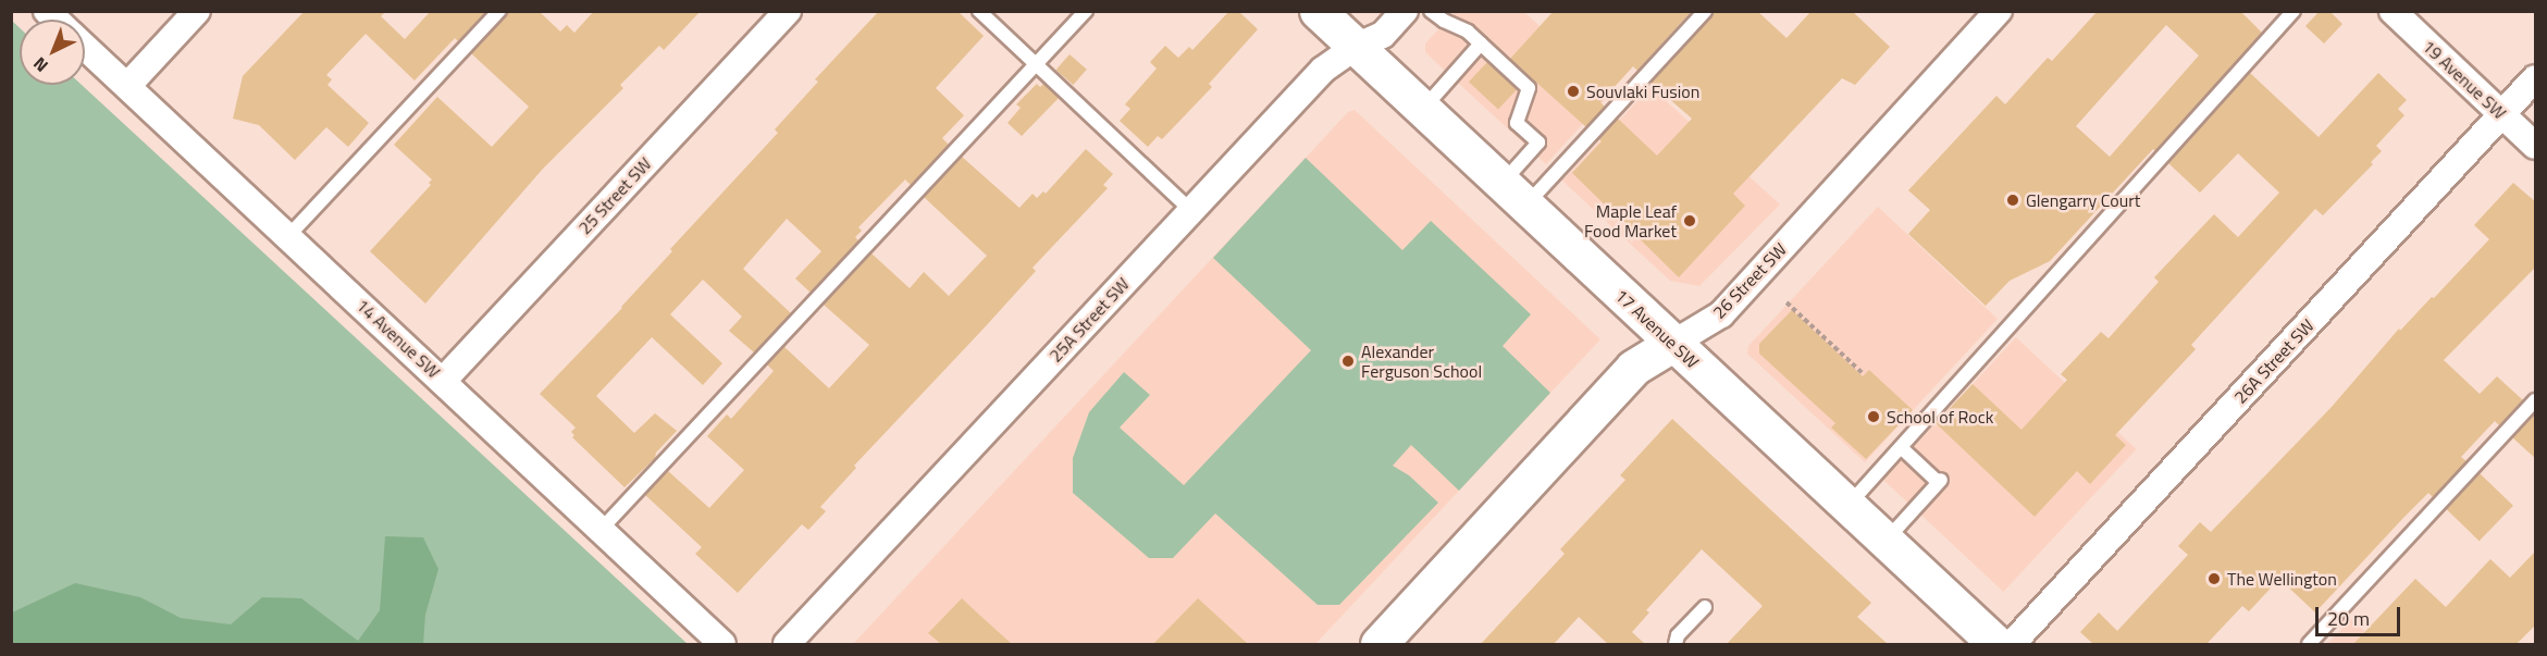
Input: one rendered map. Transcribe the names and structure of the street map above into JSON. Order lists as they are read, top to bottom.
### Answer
{
  "streets": {
    "main road": ["26 Street SW", "17 Avenue SW"],
    "street": [
      "19 Avenue SW",
      "25 Street SW",
      "25A Street SW",
      "14 Avenue SW",
      "26A Street SW"
    ]
  },
  "crossings": [
    ["19 Avenue SW", "26A Street SW"],
    ["25 Street SW", "14 Avenue SW"],
    ["26 Street SW", "17 Avenue SW"],
    ["25A Street SW", "17 Avenue SW"]
  ],
  "places": [
    "Souvlaki Fusion",
    "Glengarry Court",
    "Maple Leaf Food Market",
    "Alexander Ferguson School",
    "School of Rock",
    "The Wellington"
  ],
  "scale_bar": "20 m",
  "north": "bottom left"
}
